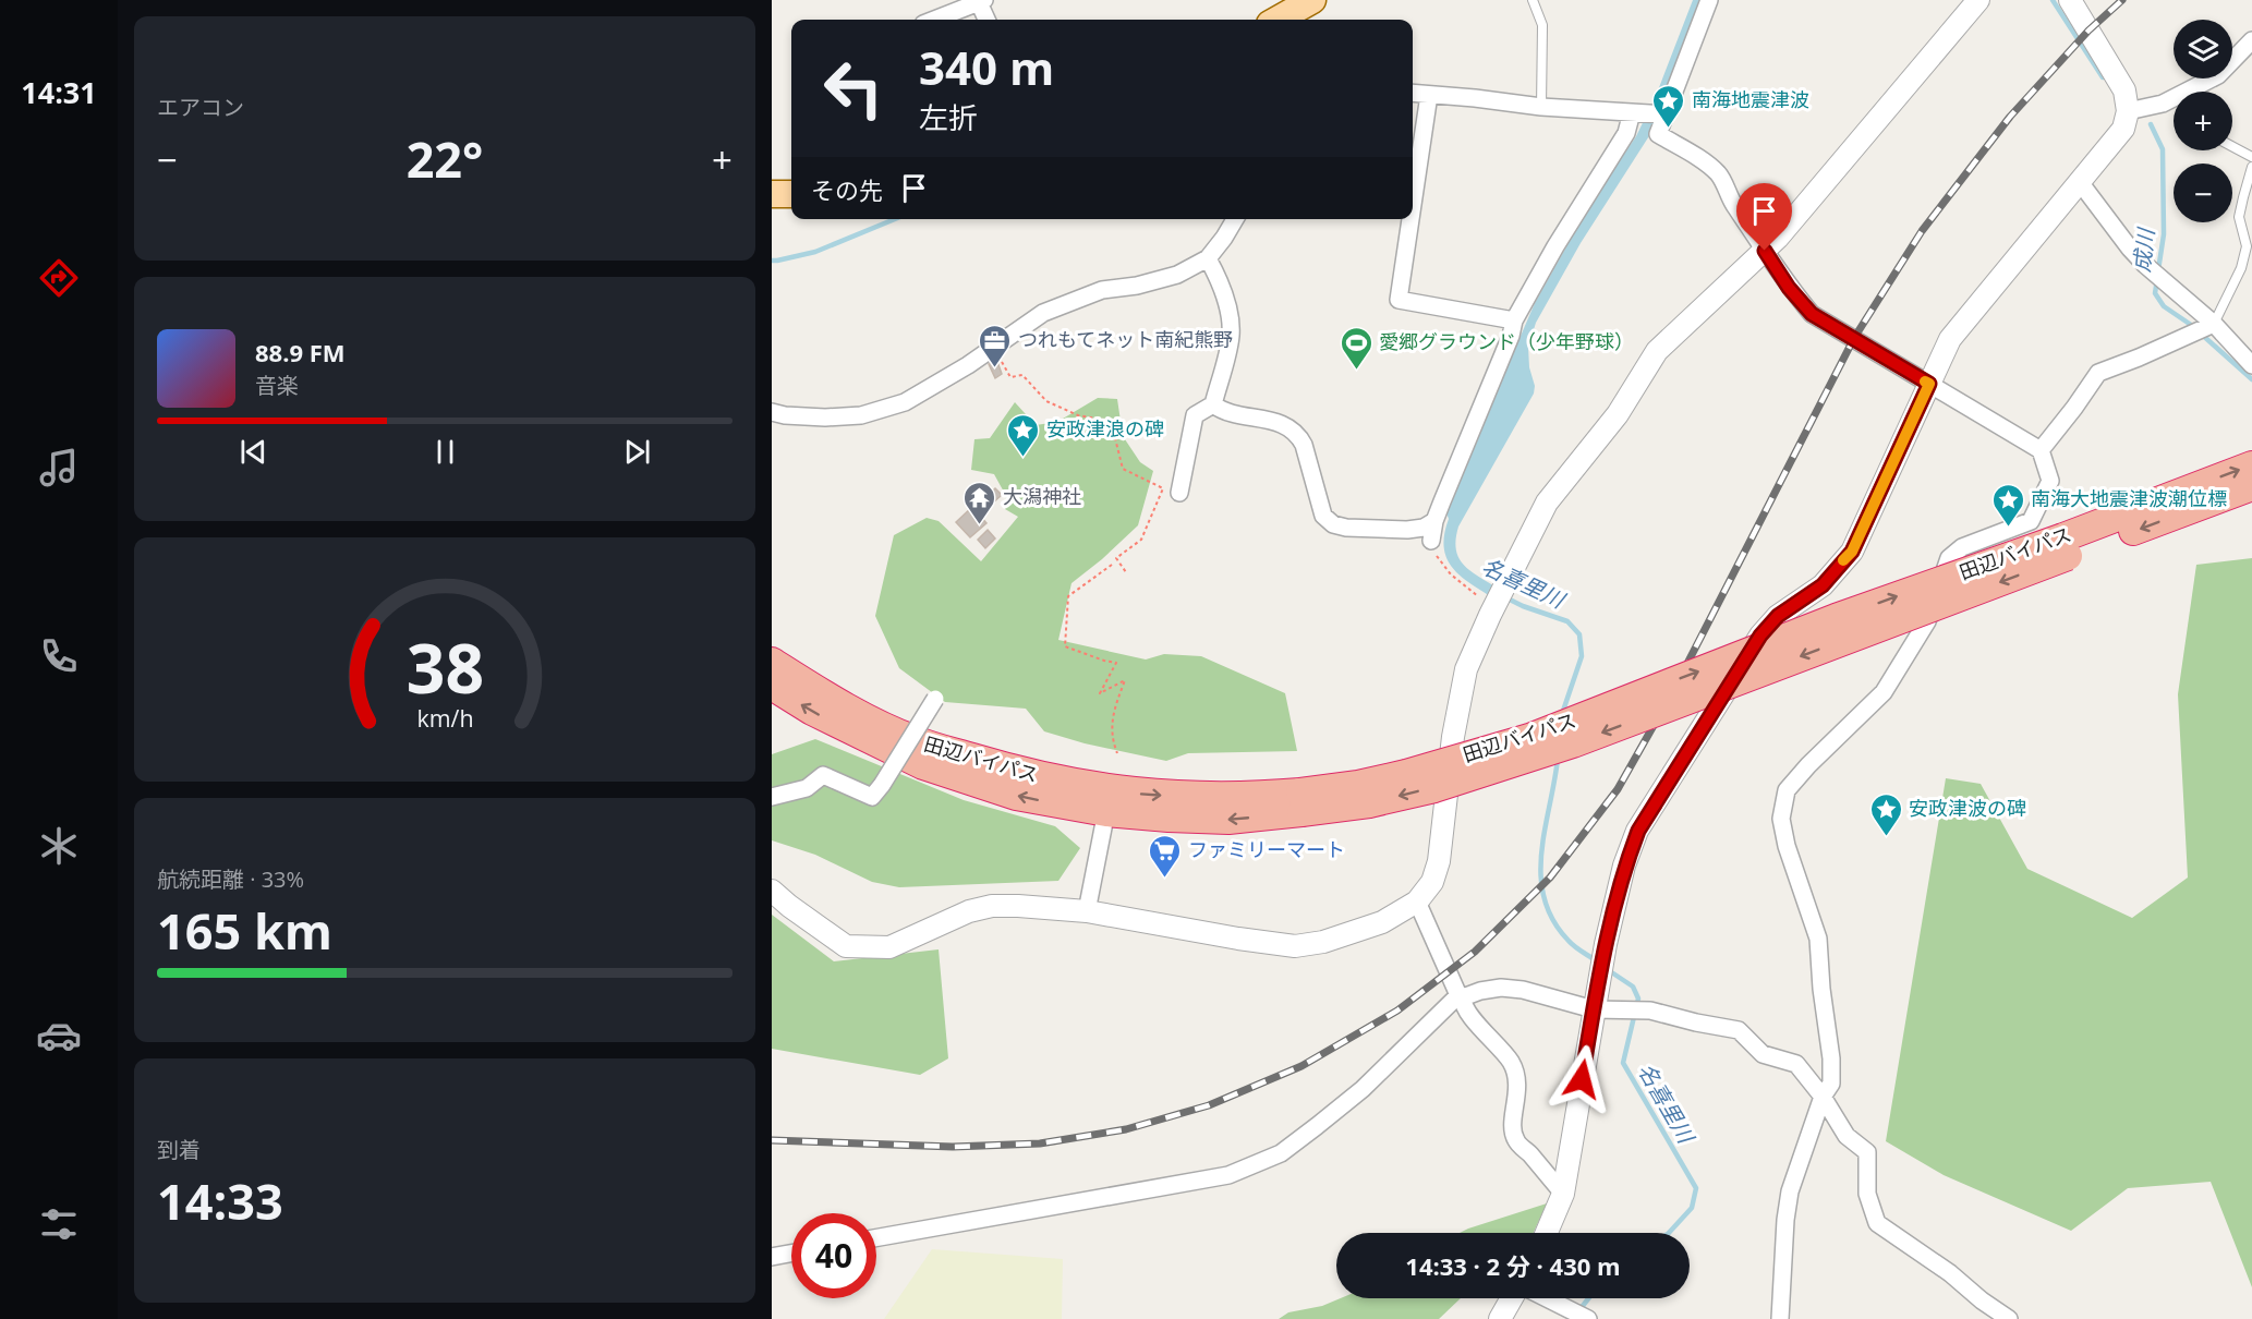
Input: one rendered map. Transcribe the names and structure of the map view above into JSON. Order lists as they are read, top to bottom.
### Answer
{
  "streets": {
    "highway": ["田辺バイパス"]
  },
  "water": ["成川", "名喜里川"],
  "places": {
    "place": [
      "南海地震津波",
      "安政津浪の碑",
      "南海大地震津波潮位標",
      "安政津波の碑"
    ],
    "office": ["つれもてネット南紀熊野"],
    "sports": ["愛郷グラウンド（少年野球）"],
    "temple": ["大潟神社"],
    "supermarket": ["ファミリーマート"]
  },
  "page": {
    "tabs": "14:31",
    "tile": [
      "エアコン",
      ["航続距離 · 33%", "165 km"],
      ["到着", "14:33"]
    ],
    "map_buttons": ["+", "−"],
    "turn": ["340 m", "左折"],
    "heat": ["−", "22°", "+"],
    "then": "その先",
    "song": ["88.9 FM", "音楽"],
    "limit": "40",
    "trip": "14:33 · 2 分 · 430 m",
    "gauge": ["38", "km/h"]
  }
}
